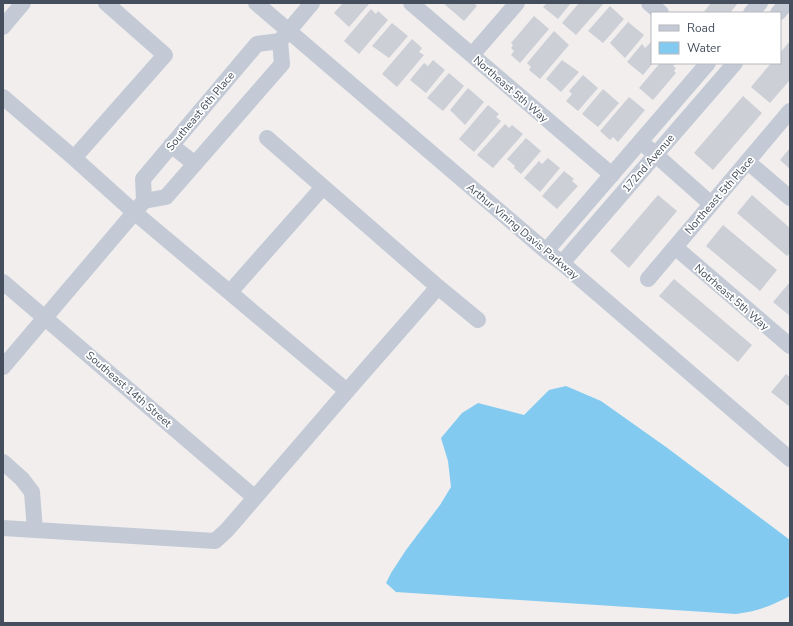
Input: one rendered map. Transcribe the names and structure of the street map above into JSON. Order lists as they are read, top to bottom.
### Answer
{
  "streets": {
    "street": [
      "Northeast 5th Way",
      "Southeast 6th Place",
      "172nd Avenue",
      "Northeast 5th Place",
      "Arthur Vining Davis Parkway",
      "Notrheast 5th Way",
      "Southeast 14th Street"
    ]
  },
  "crossings": [
    ["Northeast 5th Way", "172nd Avenue"],
    ["Southeast 6th Place", "Arthur Vining Davis Parkway"],
    ["172nd Avenue", "Arthur Vining Davis Parkway"],
    ["Northeast 5th Place", "Notrheast 5th Way"]
  ],
  "legend": ["Road", "Water"]
}
